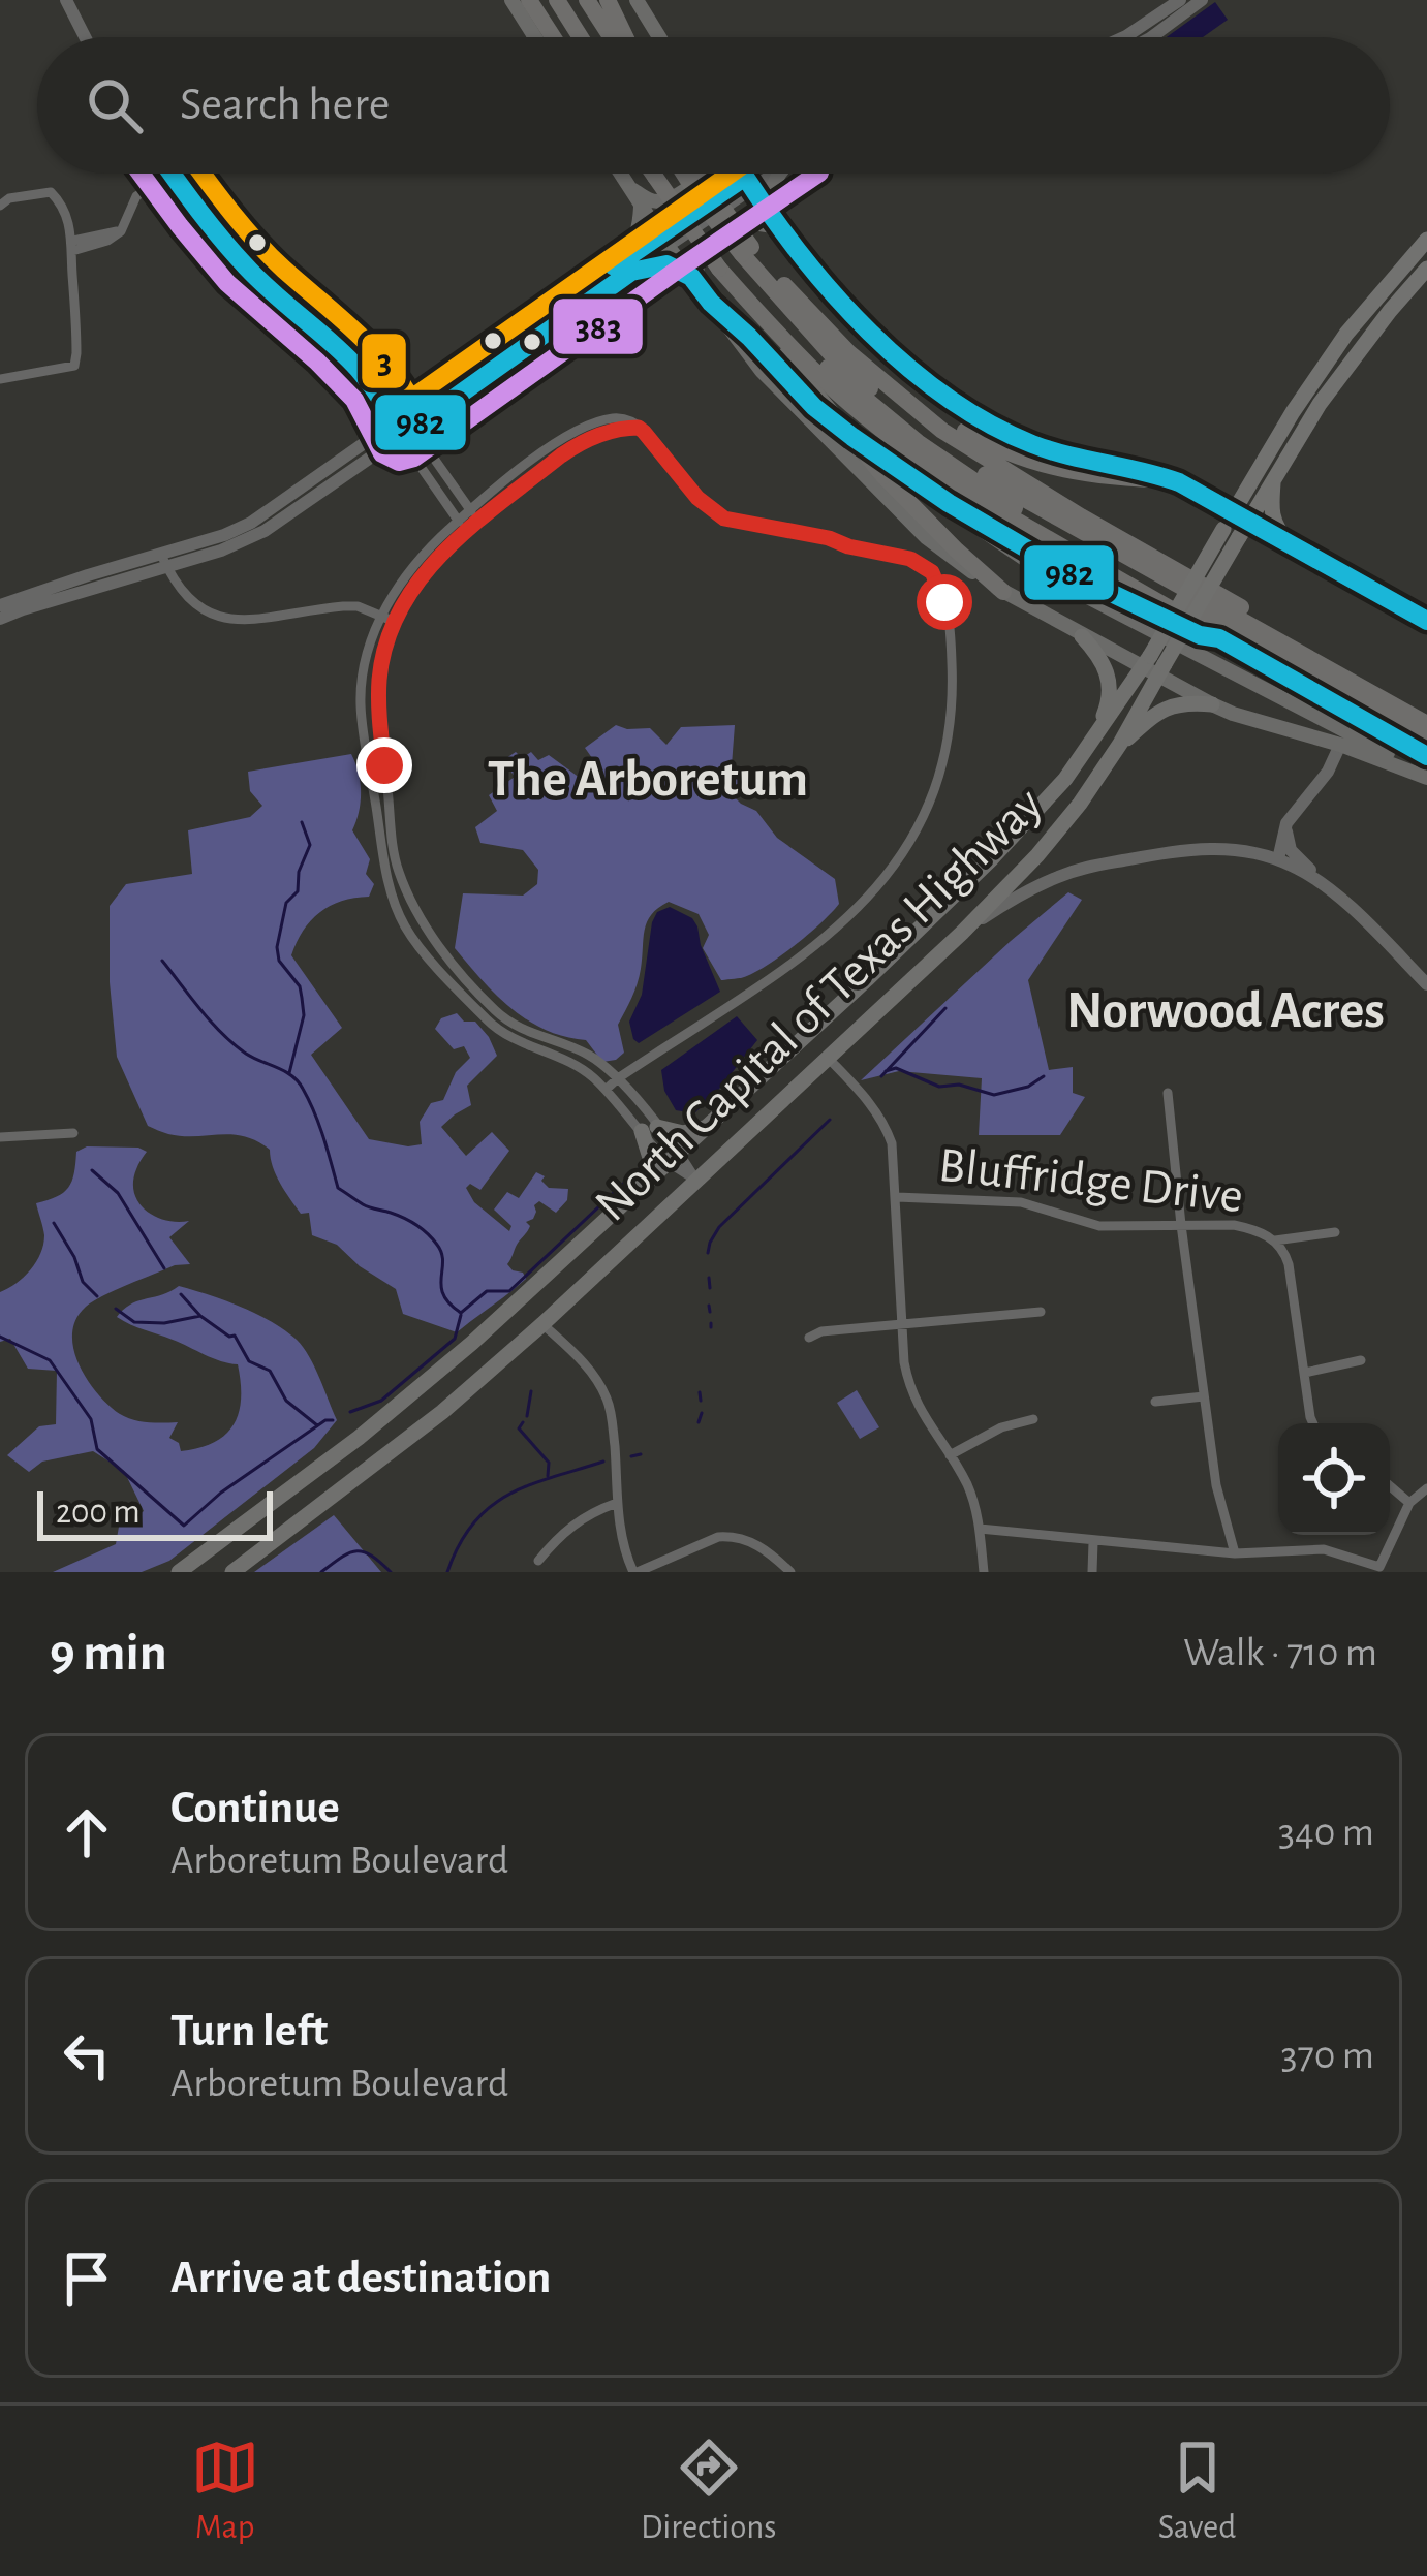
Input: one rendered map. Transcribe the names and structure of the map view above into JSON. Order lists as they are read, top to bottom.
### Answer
{
  "streets": {
    "highway": ["North Capital of Texas Highway"],
    "street": ["Bluffridge Drive"]
  },
  "districts": ["The Arboretum", "Norwood Acres"],
  "lines": ["transit line 982", "transit line 383", "transit line 3"],
  "scale_bar": "200 m",
  "page": {
    "search": "Search here",
    "scale": "200 m",
    "heading": ["9 min", "Walk · 710 m"],
    "list": [
      ["Continue", "Arboretum Boulevard", "340 m"],
      ["Turn left", "Arboretum Boulevard", "370 m"],
      "Arrive at destination"
    ],
    "nav": ["Map", "Directions", "Saved"]
  }
}
